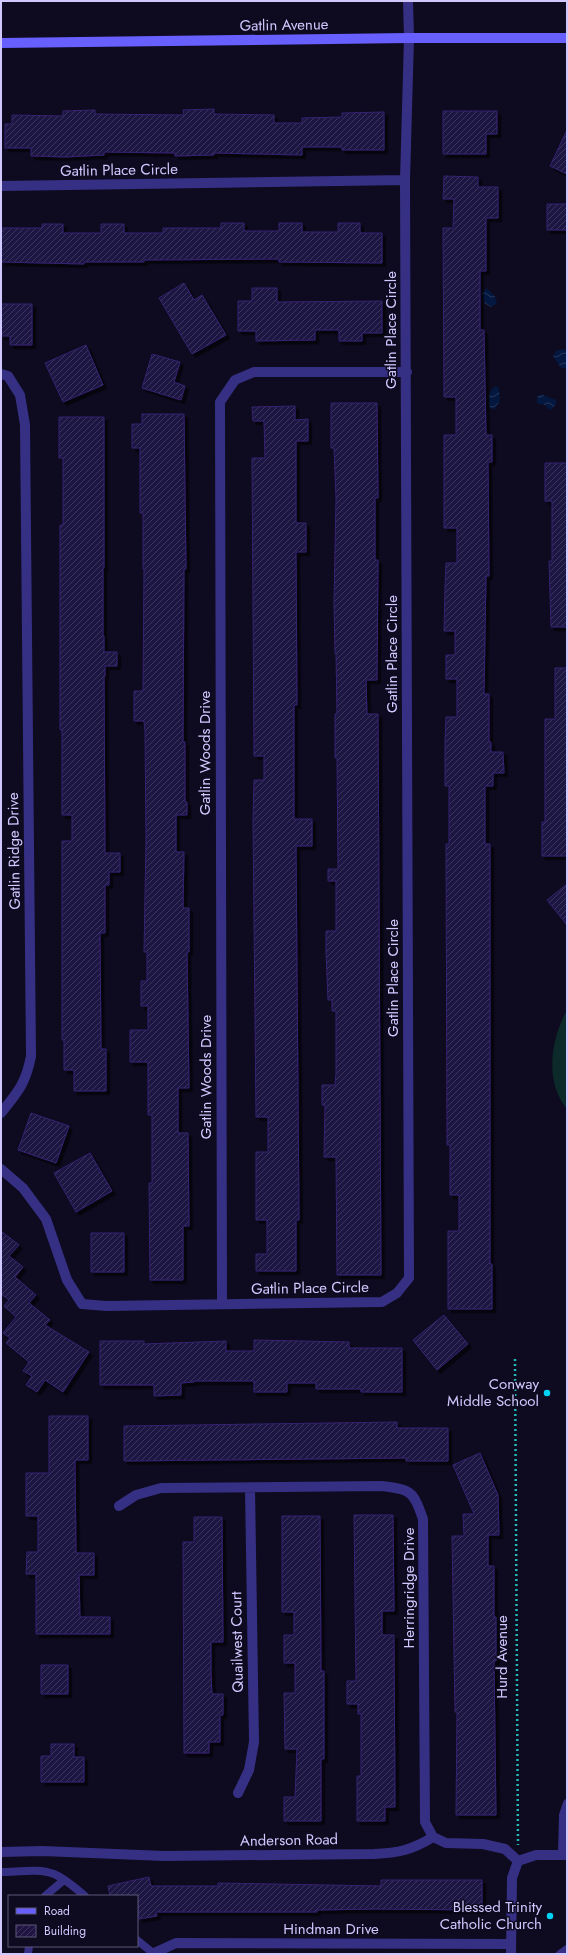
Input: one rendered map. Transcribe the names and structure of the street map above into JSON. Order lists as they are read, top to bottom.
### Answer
{
  "streets": {
    "street": [
      "Gatlin Avenue",
      "Gatlin Place Circle",
      "Gatlin Woods Drive",
      "Gatlin Ridge Drive",
      "Herringridge Drive",
      "Quailwest Court",
      "Anderson Road",
      "Hindman Drive"
    ],
    "path": ["Hurd Avenue"]
  },
  "crossings": [
    ["Gatlin Avenue", "Gatlin Place Circle"],
    ["Gatlin Place Circle", "Gatlin Woods Drive"],
    ["Herringridge Drive", "Quailwest Court"],
    ["Herringridge Drive", "Anderson Road"]
  ],
  "places": ["Conway Middle School", "Blessed Trinity Catholic Church"],
  "legend": ["Road", "Building"]
}
